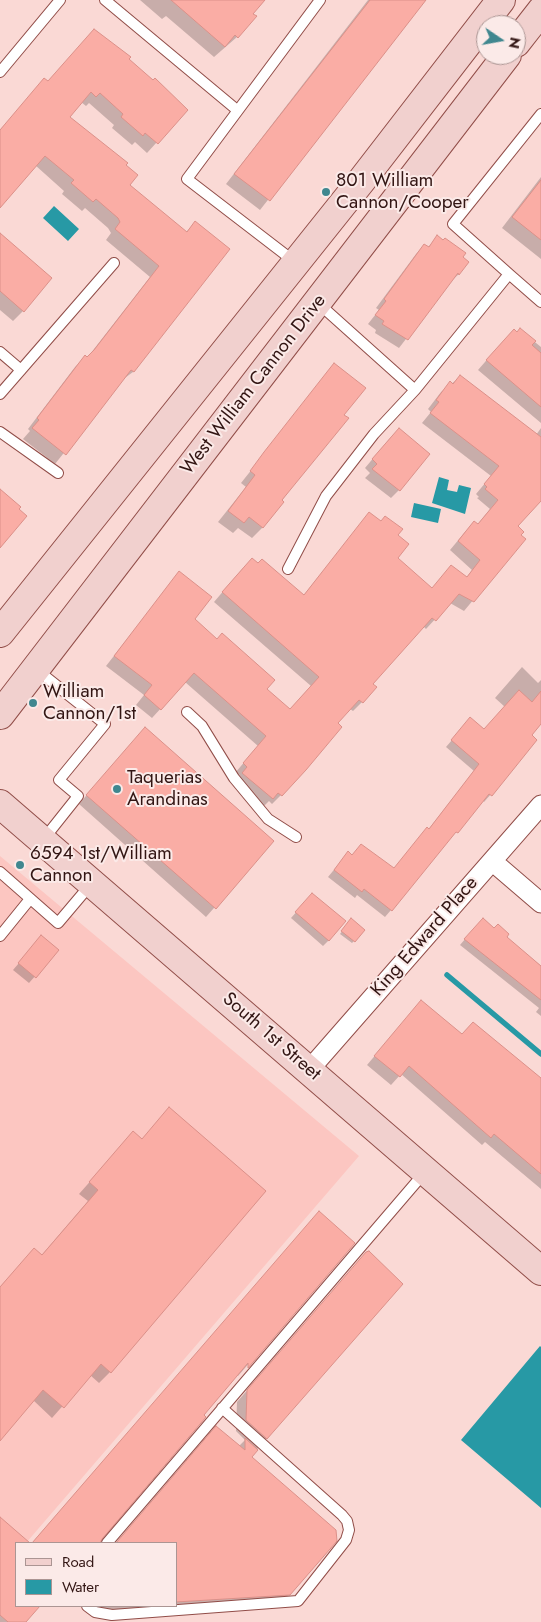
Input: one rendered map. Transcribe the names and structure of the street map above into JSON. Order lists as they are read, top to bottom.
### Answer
{
  "streets": {
    "main road": ["West William Cannon Drive", "South 1st Street"],
    "street": ["King Edward Place"]
  },
  "crossings": [
    ["King Edward Place", "South 1st Street"]
  ],
  "places": [
    "801 William Cannon/Cooper",
    "William Cannon/1st",
    "Taquerias Arandinas",
    "6594 1st/William Cannon"
  ],
  "legend": ["Road", "Water"],
  "north": "right"
}
